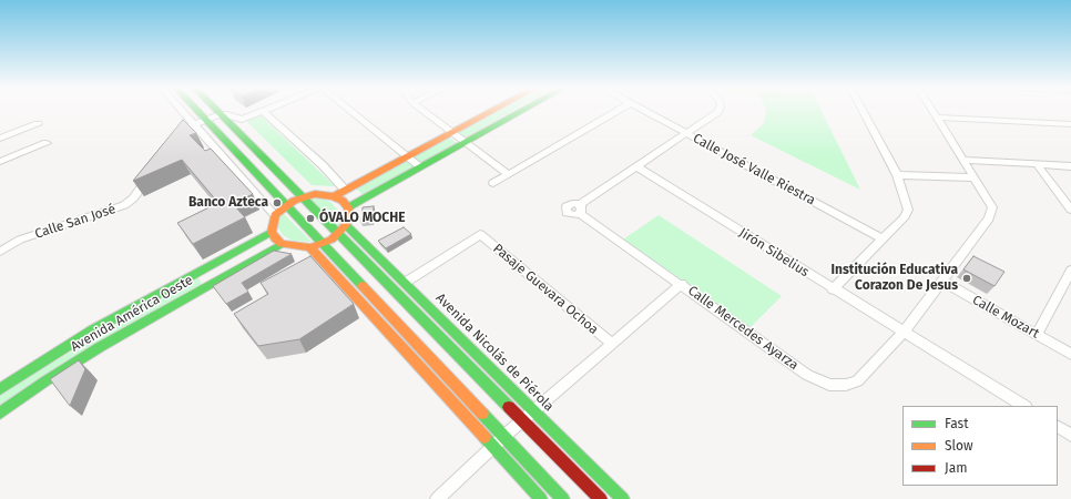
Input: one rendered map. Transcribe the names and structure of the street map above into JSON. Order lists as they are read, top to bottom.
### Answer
{
  "streets": {
    "main road": ["Avenida América Oeste", "Avenida Nicolás de Piérola"],
    "street": [
      "Calle José Valle Riestra",
      "Calle San José",
      "Jirón Sibelius",
      "Pasaje Guevara Ochoa",
      "Calle Mozart",
      "Calle Mercedes Ayarza"
    ]
  },
  "crossings": [
    ["Jirón Sibelius", "Calle Mercedes Ayarza"],
    ["Pasaje Guevara Ochoa", "Avenida Nicolás de Piérola"],
    ["Calle Mozart", "Calle Mercedes Ayarza"]
  ],
  "places": ["Banco Azteca", "ÓVALO MOCHE", "Institución Educativa Corazon De Jesus"],
  "legend": ["Fast", "Slow", "Jam"]
}
